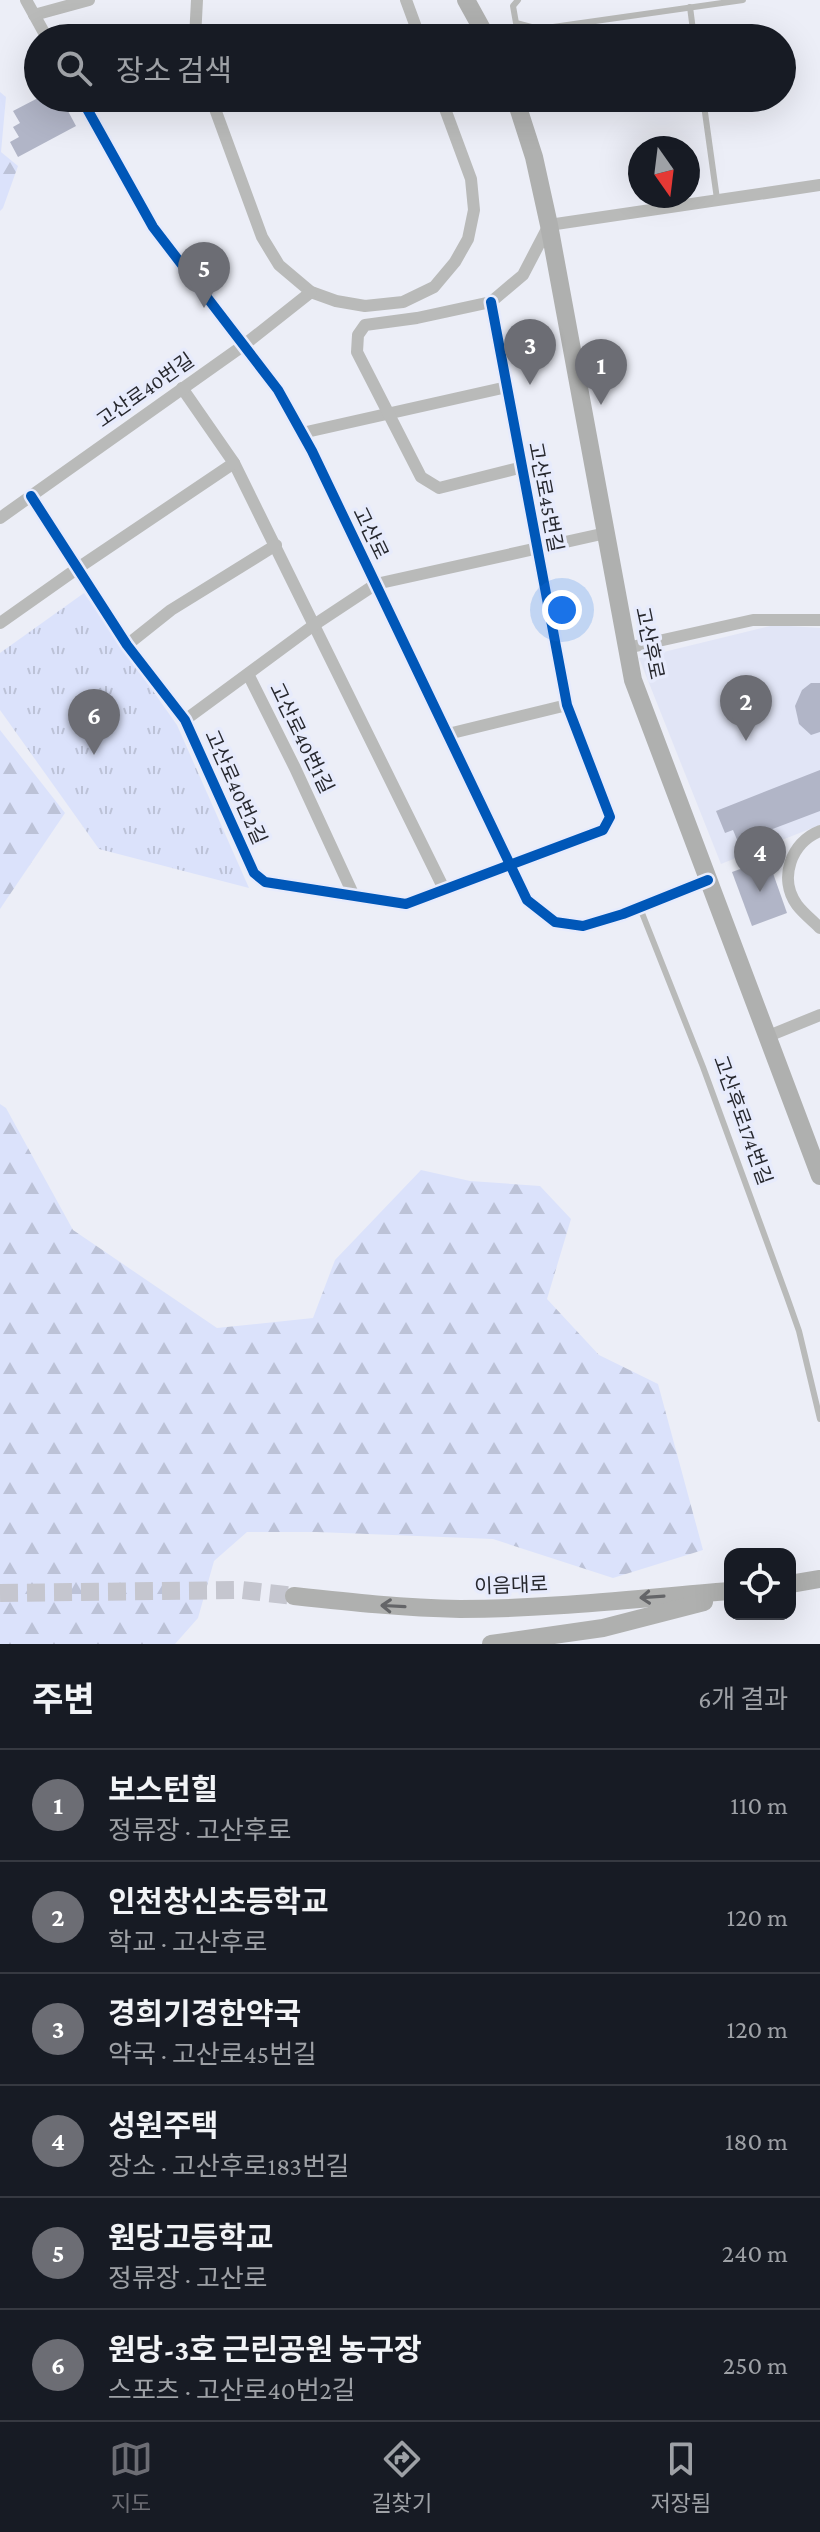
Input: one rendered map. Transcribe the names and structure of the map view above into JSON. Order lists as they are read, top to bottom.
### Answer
{
  "streets": {
    "main road": ["고산후로", "이음대로"],
    "street": [
      "고산로40번길",
      "고산로45번길",
      "고산로",
      "고산로40번1길",
      "고산로40번2길"
    ],
    "lane": ["고산후로174번길"]
  },
  "crossings": [
    ["고산로40번길", "고산로"],
    ["고산로40번길", "고산로40번2길"],
    ["고산로45번길", "고산로"],
    ["고산로45번길", "고산로40번2길"],
    ["고산로", "고산로40번1길"],
    ["고산로", "고산로40번2길"],
    ["고산로", "고산후로174번길"],
    ["고산로40번1길", "고산로40번2길"]
  ],
  "north": "bottom",
  "page": {
    "search": "장소 검색",
    "pins": [
      "5",
      "3",
      "1",
      "2",
      "6",
      "4"
    ],
    "heading": ["주변", "6개 결과"],
    "list": [
      {
        "mark": "1",
        "name": "보스턴힐",
        "note": "정류장 · 고산후로",
        "value": "110 m"
      },
      {
        "mark": "2",
        "name": "인천창신초등학교",
        "note": "학교 · 고산후로",
        "value": "120 m"
      },
      {
        "mark": "3",
        "name": "경희기경한약국",
        "note": "약국 · 고산로45번길",
        "value": "120 m"
      },
      {
        "mark": "4",
        "name": "성원주택",
        "note": "장소 · 고산후로183번길",
        "value": "180 m"
      },
      {
        "mark": "5",
        "name": "원당고등학교",
        "note": "정류장 · 고산로",
        "value": "240 m"
      },
      {
        "mark": "6",
        "name": "원당-3호 근린공원 농구장",
        "note": "스포츠 · 고산로40번2길",
        "value": "250 m"
      }
    ],
    "nav": ["지도", "길찾기", "저장됨"]
  }
}
